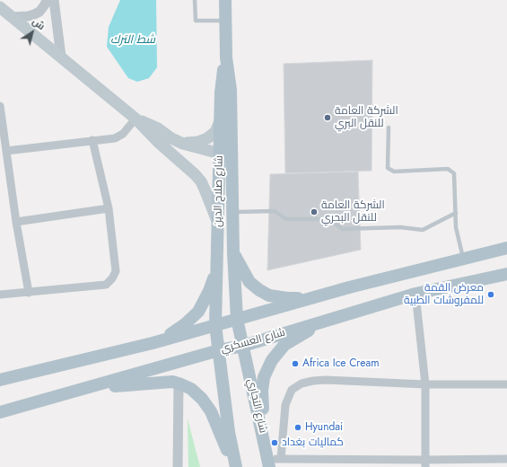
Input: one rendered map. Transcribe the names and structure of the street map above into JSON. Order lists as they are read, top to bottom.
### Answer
{
  "streets": {
    "main road": ["شارع صلاح الدين", "شارع العسكري", "شارع التجاري"]
  },
  "crossings": [
    ["شارع صلاح الدين", "شارع العسكري"],
    ["شارع صلاح الدين", "شارع التجاري"],
    ["شارع العسكري", "شارع التجاري"]
  ],
  "water": ["شط الترك"],
  "places": [
    "الشركة العامة للنقل البري",
    "الشركة العامة للنقل البحري",
    "معرض القمة للمفروشات الطبية",
    "Africa Ice Cream",
    "Hyundai",
    "كماليات بغداد"
  ],
  "north": "top right"
}
